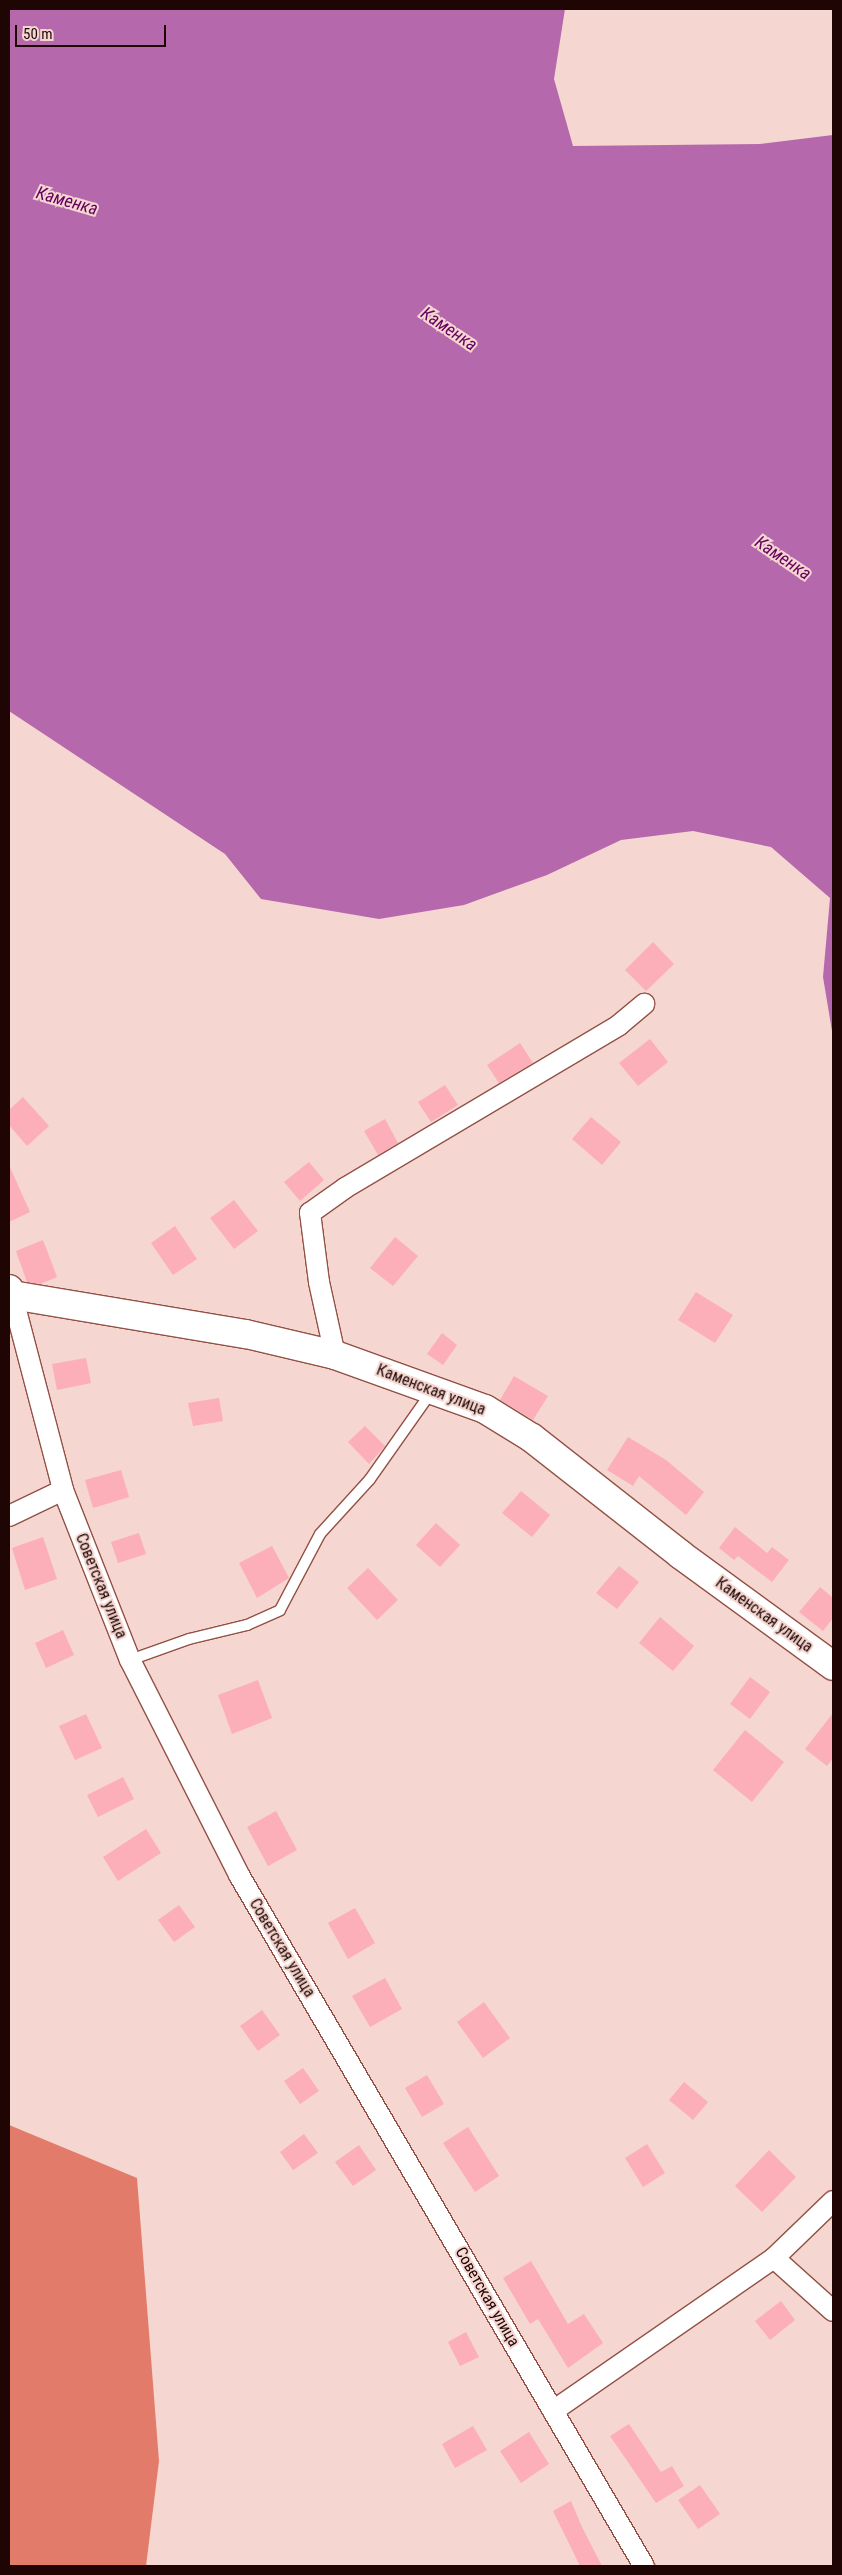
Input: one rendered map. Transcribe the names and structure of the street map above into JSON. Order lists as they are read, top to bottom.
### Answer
{
  "streets": {
    "street": ["Каменская улица", "Советская улица"]
  },
  "crossings": [
    ["Каменская улица", "Советская улица"]
  ],
  "water": ["Каменка"],
  "scale_bar": "50 m"
}
